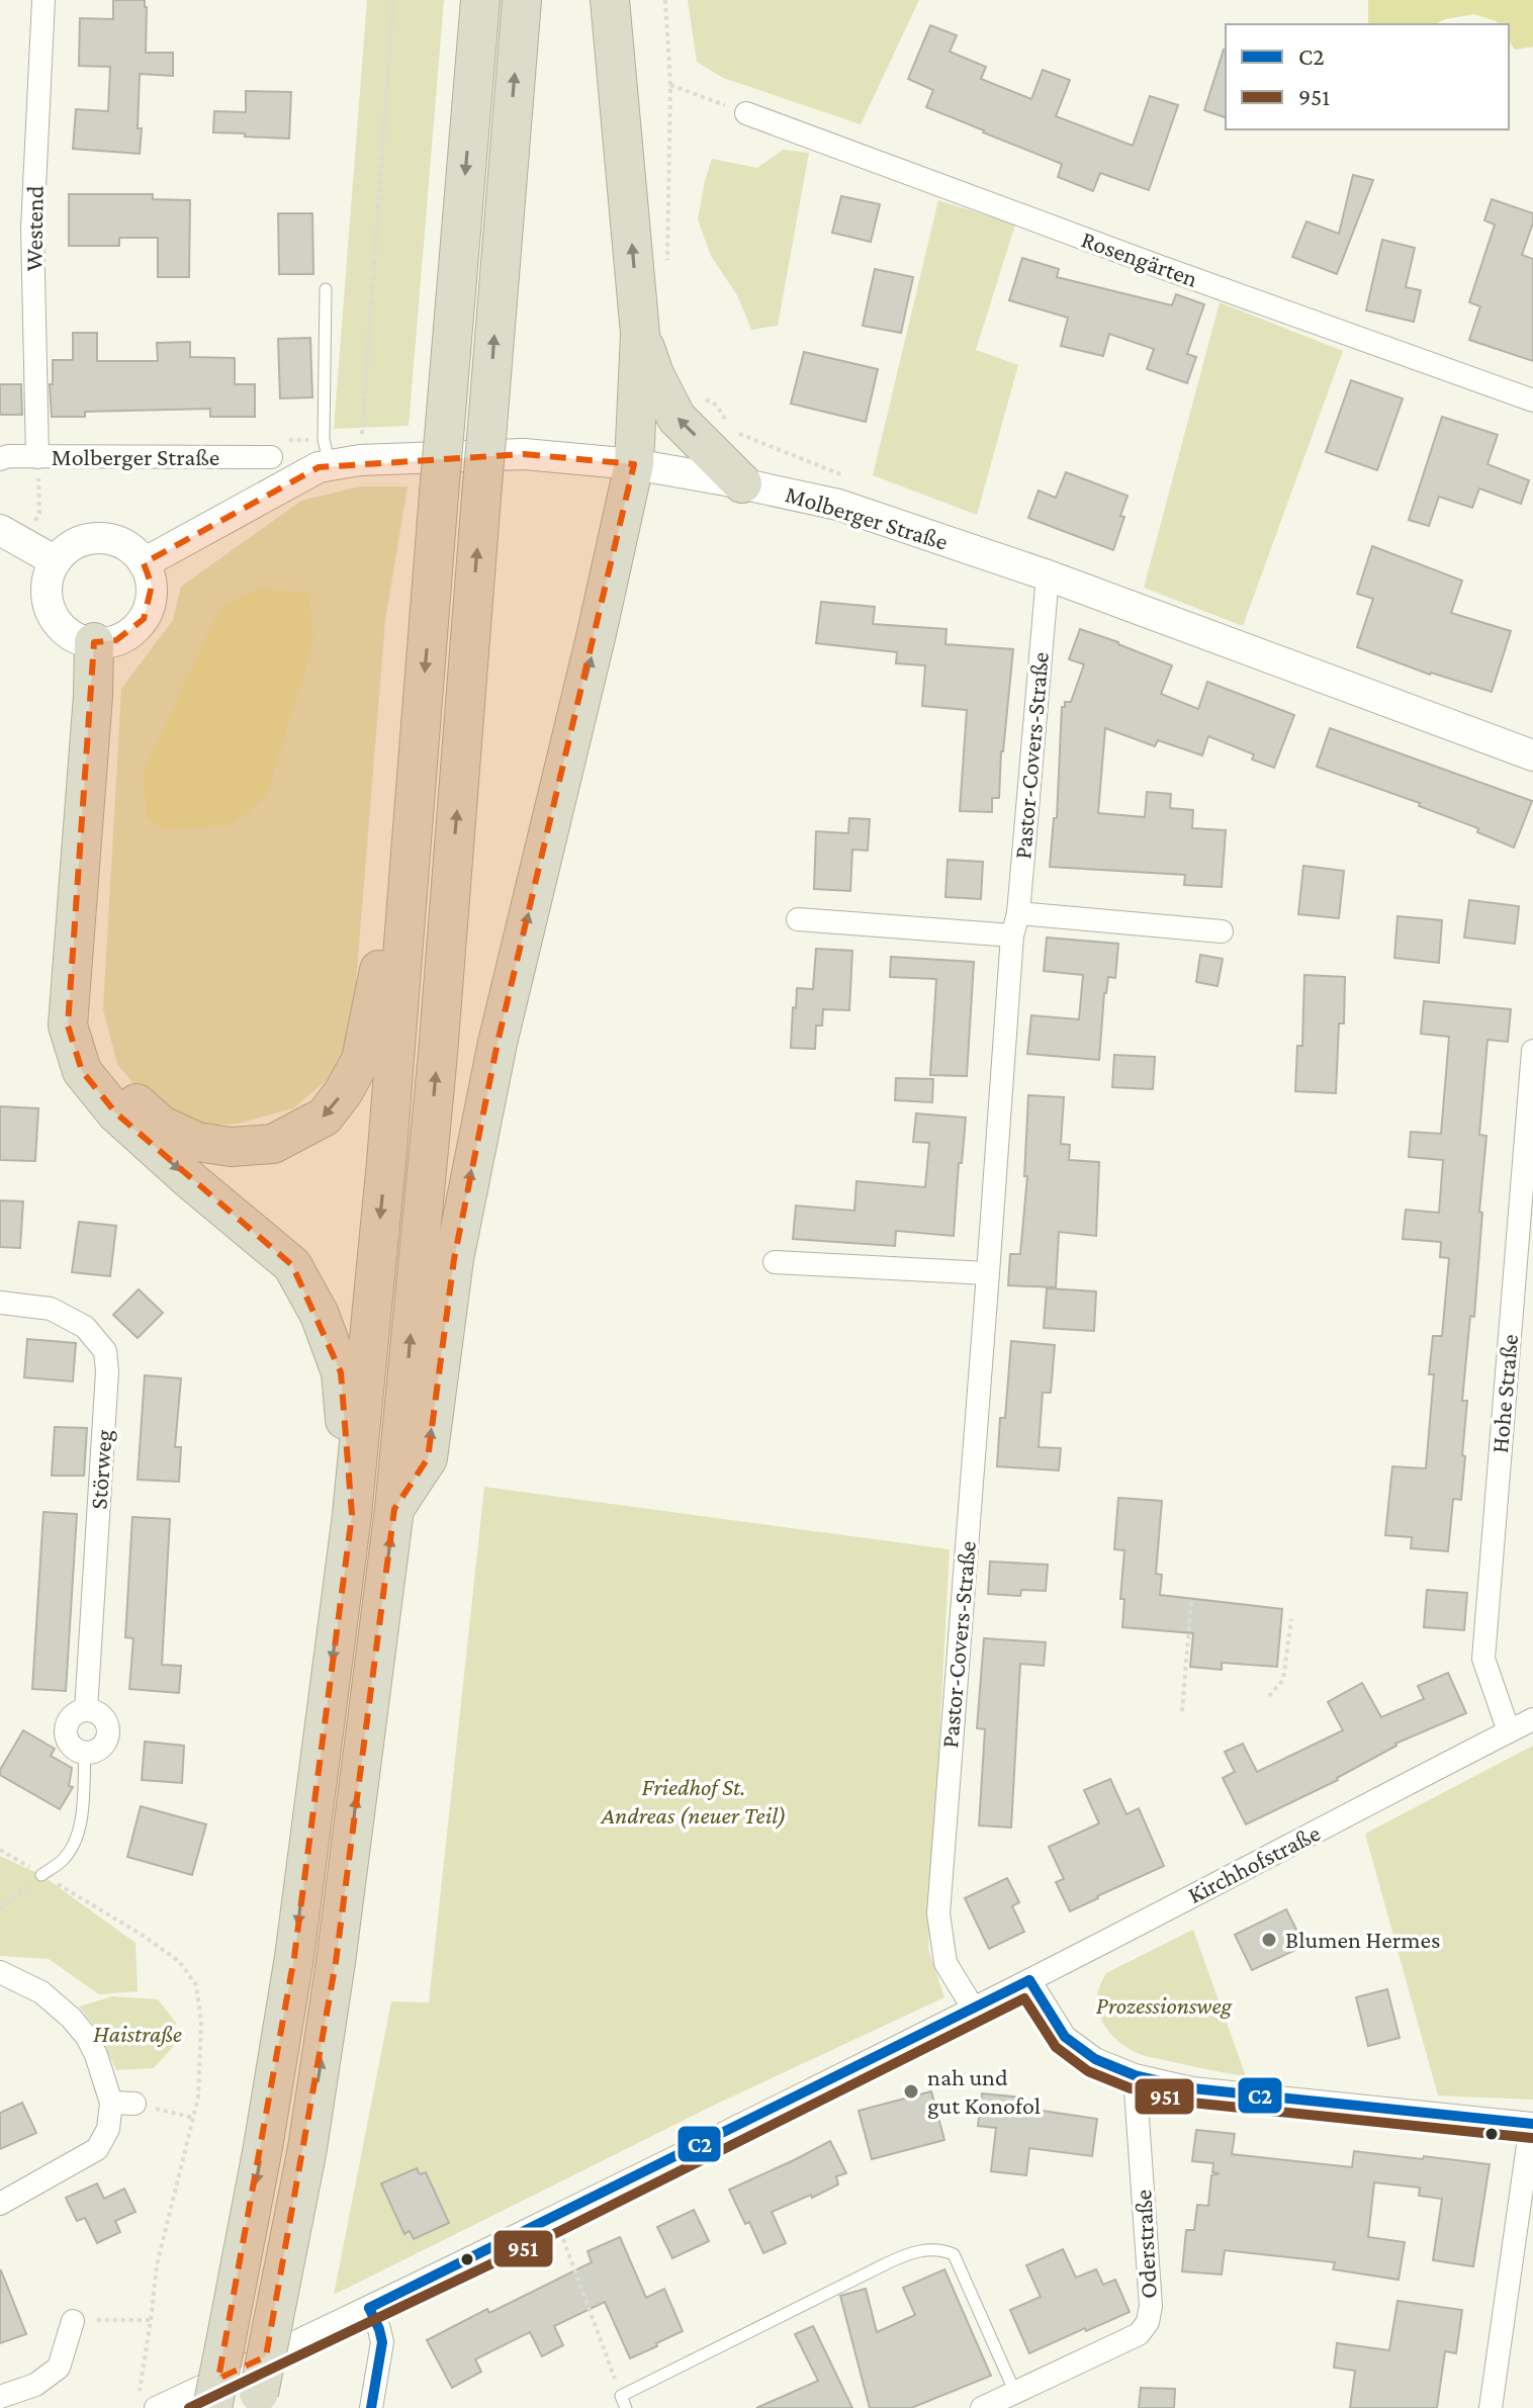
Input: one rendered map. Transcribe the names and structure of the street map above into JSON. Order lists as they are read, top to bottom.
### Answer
{
  "streets": {
    "street": [
      "Westend",
      "Rosengärten",
      "Molberger Straße",
      "Pastor-Covers-Straße",
      "Hohe Straße",
      "Störweg",
      "Kirchhofstraße",
      "Oderstraße"
    ]
  },
  "crossings": [
    ["Westend", "Molberger Straße"],
    ["Molberger Straße", "Pastor-Covers-Straße"],
    ["Pastor-Covers-Straße", "Kirchhofstraße"],
    ["Hohe Straße", "Kirchhofstraße"]
  ],
  "parks": ["Friedhof St. Andreas (neuer Teil)", "Prozessionsweg", "Haistraße"],
  "places": ["Blumen Hermes", "nah und gut Konofol"],
  "lines": ["transit line C2", "transit line 951"],
  "legend": ["C2", "951"]
}
